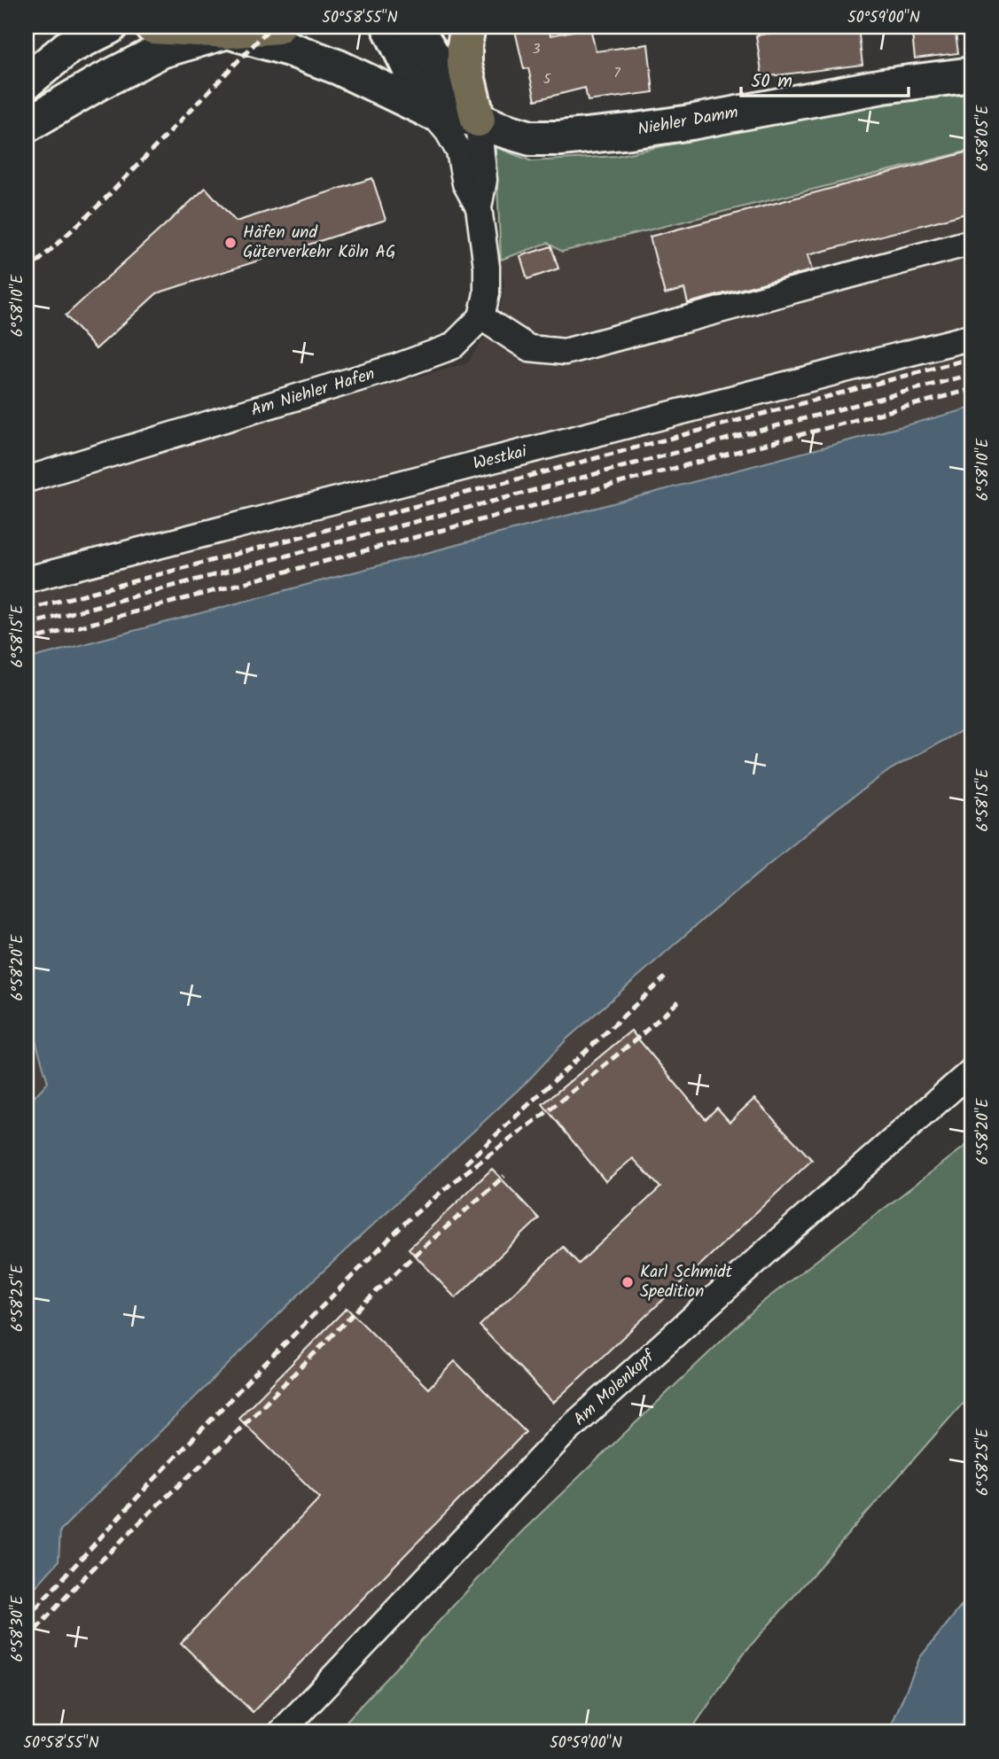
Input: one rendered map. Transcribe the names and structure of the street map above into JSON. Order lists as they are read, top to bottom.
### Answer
{
  "streets": {
    "street": [
      "Niehler Damm",
      "Am Niehler Hafen",
      "Westkai",
      "Am Molenkopf"
    ]
  },
  "places": ["Häfen und Güterverkehr Köln AG", "Karl Schmidt Spedition"],
  "house_numbers": ["3", "7", "5"],
  "scale_bar": "50 m",
  "coordinates": [
    "50°58'55\"N",
    "50°59'00\"N",
    "6°58'05\"E",
    "6°58'10\"E",
    "6°58'15\"E",
    "6°58'20\"E",
    "6°58'25\"E",
    "6°58'30\"E"
  ]
}
